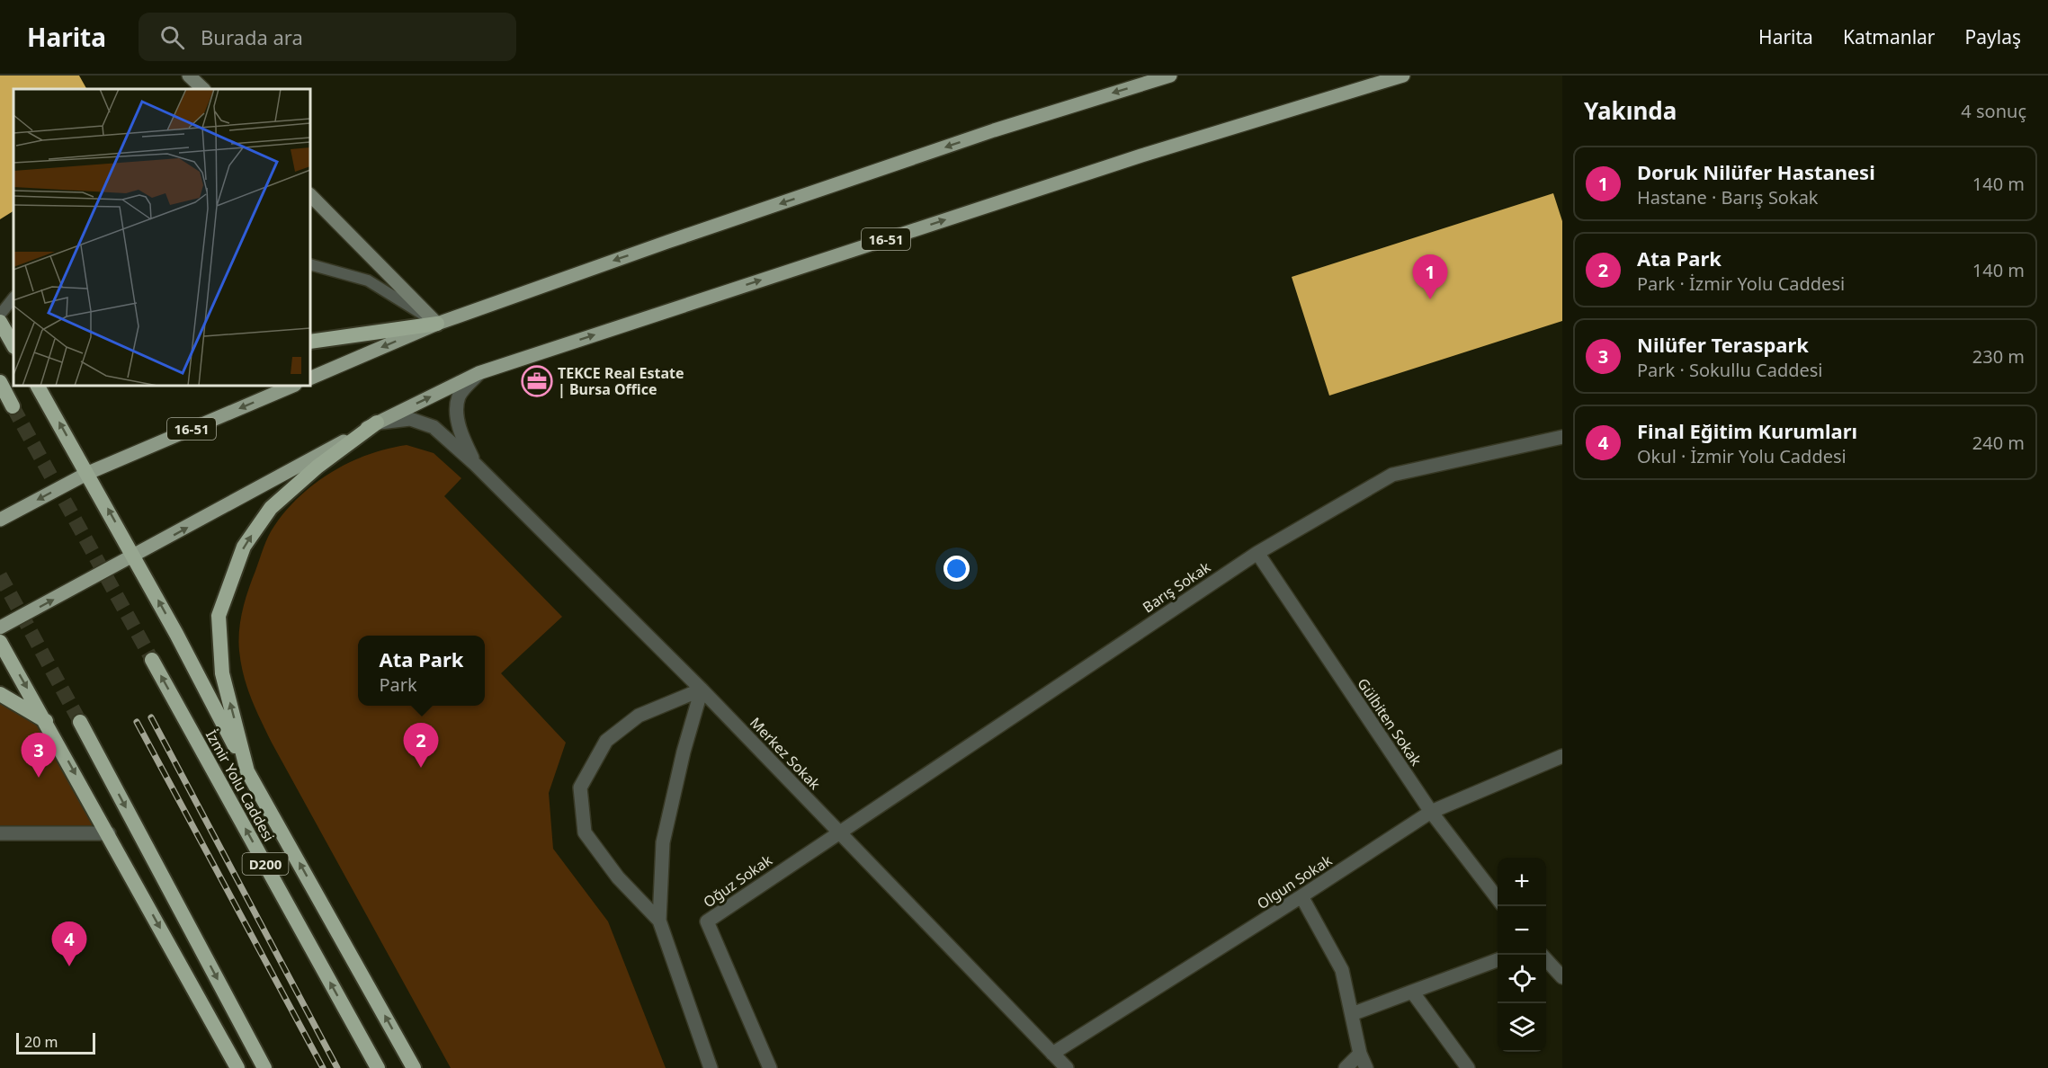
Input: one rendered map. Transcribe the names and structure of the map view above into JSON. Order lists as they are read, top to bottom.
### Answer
{
  "streets": {
    "highway": ["İzmir Yolu Caddesi", "D200"],
    "main road": ["16-51"],
    "street": [
      "Barış Sokak",
      "Gülbiten Sokak",
      "Merkez Sokak",
      "Oğuz Sokak",
      "Olgun Sokak"
    ]
  },
  "crossings": [
    ["Barış Sokak", "Gülbiten Sokak"],
    ["Barış Sokak", "Merkez Sokak"],
    ["Barış Sokak", "Oğuz Sokak"],
    ["Gülbiten Sokak", "Olgun Sokak"],
    ["Merkez Sokak", "Oğuz Sokak"],
    ["Merkez Sokak", "Olgun Sokak"]
  ],
  "places": {
    "office": ["TEKCE Real Estate | Bursa Office"]
  },
  "scale_bar": "20 m",
  "page": {
    "header": "Harita",
    "search": "Burada ara",
    "nav": ["Harita", "Katmanlar", "Paylaş"],
    "heading": ["Yakında", "4 sonuç"],
    "list": [
      {
        "mark": "1",
        "name": "Doruk Nilüfer Hastanesi",
        "note": "Hastane · Barış Sokak",
        "value": "140 m"
      },
      {
        "mark": "2",
        "name": "Ata Park",
        "note": "Park · İzmir Yolu Caddesi",
        "value": "140 m"
      },
      {
        "mark": "3",
        "name": "Nilüfer Teraspark",
        "note": "Park · Sokullu Caddesi",
        "value": "230 m"
      },
      {
        "mark": "4",
        "name": "Final Eğitim Kurumları",
        "note": "Okul · İzmir Yolu Caddesi",
        "value": "240 m"
      }
    ],
    "pins": [
      "1",
      "2",
      "3",
      "4"
    ],
    "popup": ["Ata Park", "Park"],
    "map_buttons": ["+", "−"],
    "scale": "20 m"
  }
}
